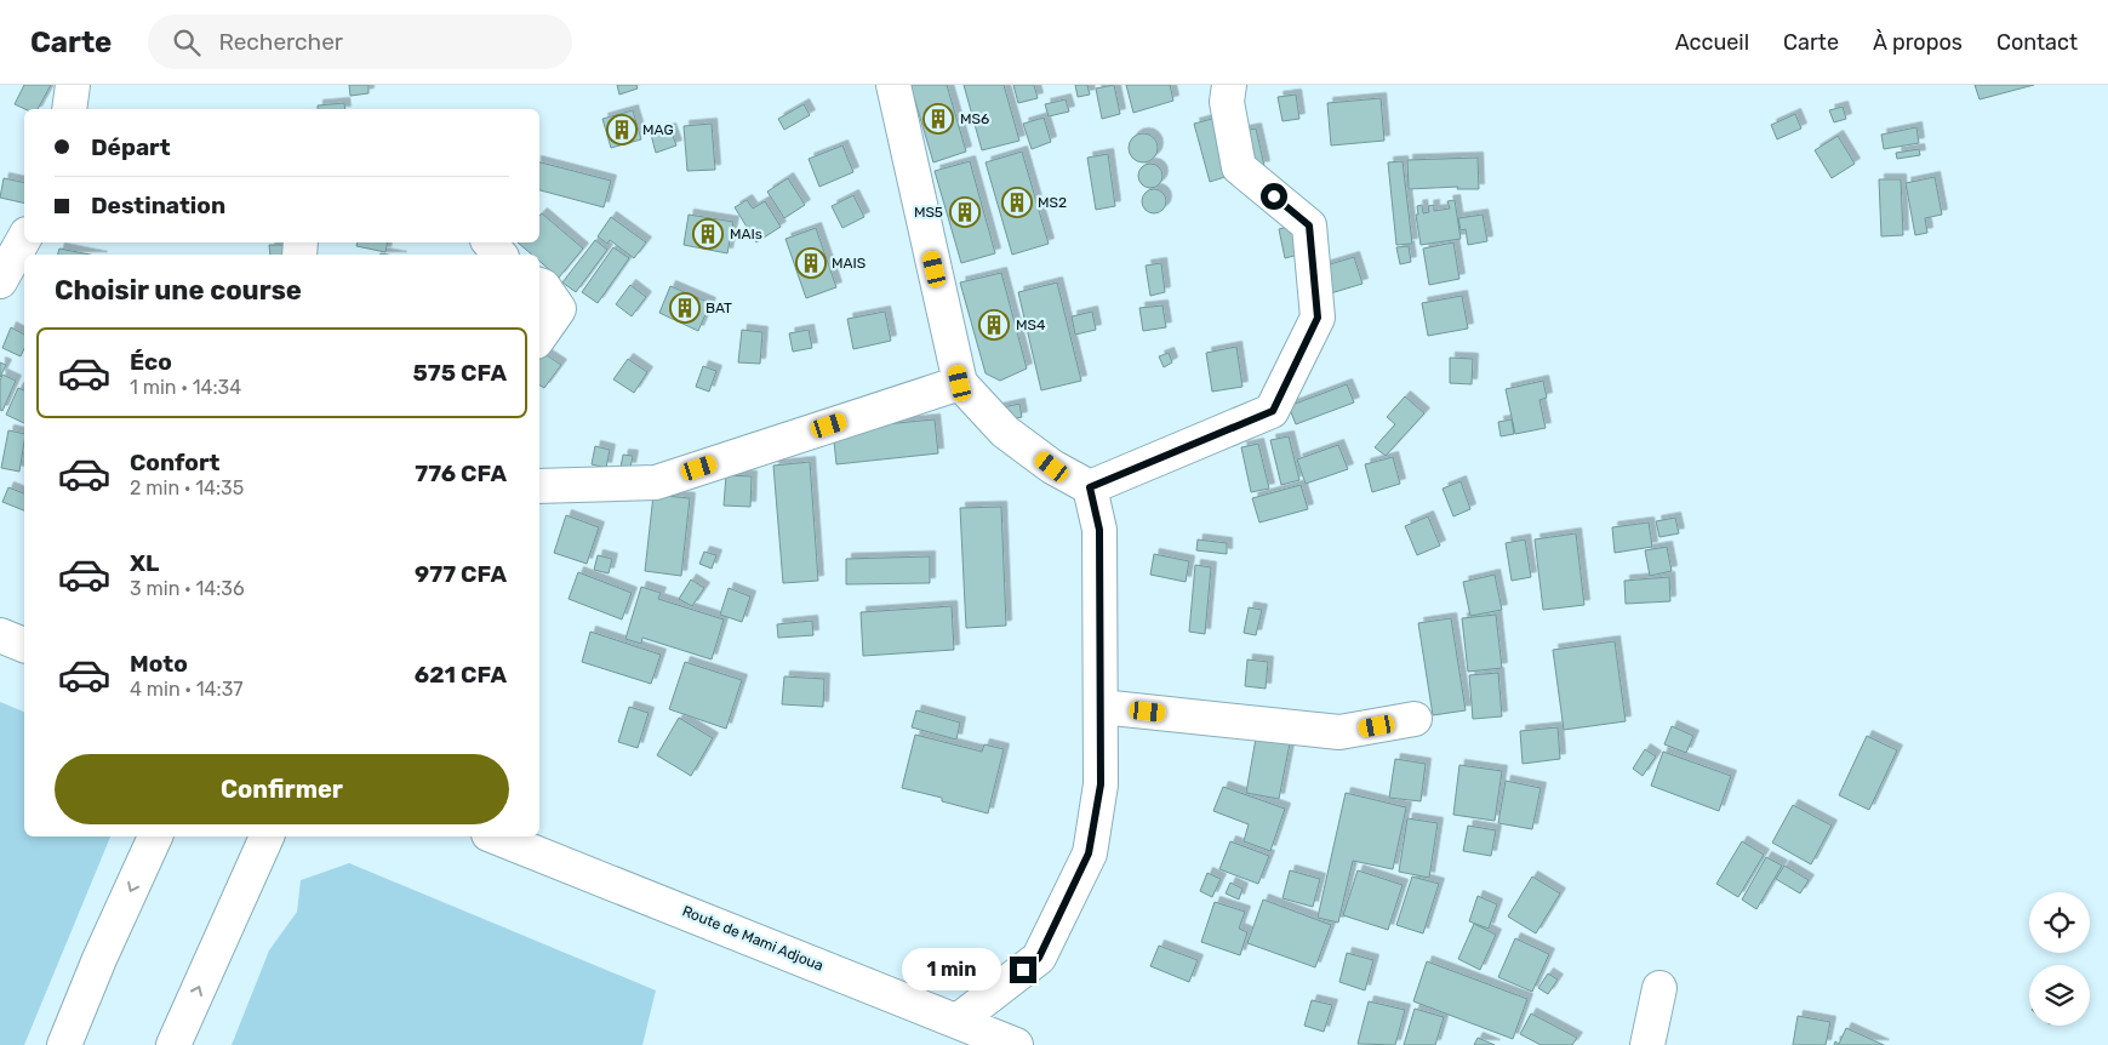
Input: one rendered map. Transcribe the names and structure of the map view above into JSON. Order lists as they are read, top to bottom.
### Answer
{
  "streets": {
    "street": ["Route de Mami Adjoua"]
  },
  "places": {
    "building": [
      "MS6",
      "MAG",
      "MS2",
      "MS5",
      "MAIs",
      "MAIS",
      "BAT",
      "MS4"
    ]
  },
  "page": {
    "header": "Carte",
    "search": "Rechercher",
    "nav": [
      "Accueil",
      "Carte",
      "À propos",
      "Contact"
    ],
    "banner": ["Départ", "Destination"],
    "heading": "Choisir une course",
    "list": [
      {
        "name": "Éco",
        "note": "1 min · 14:34",
        "value": "575 CFA"
      },
      {
        "name": "Confort",
        "note": "2 min · 14:35",
        "value": "776 CFA"
      },
      {
        "name": "XL",
        "note": "3 min · 14:36",
        "value": "977 CFA"
      },
      {
        "name": "Moto",
        "note": "4 min · 14:37",
        "value": "621 CFA"
      }
    ],
    "buttons": "Confirmer",
    "bubble": "1 min"
  }
}
